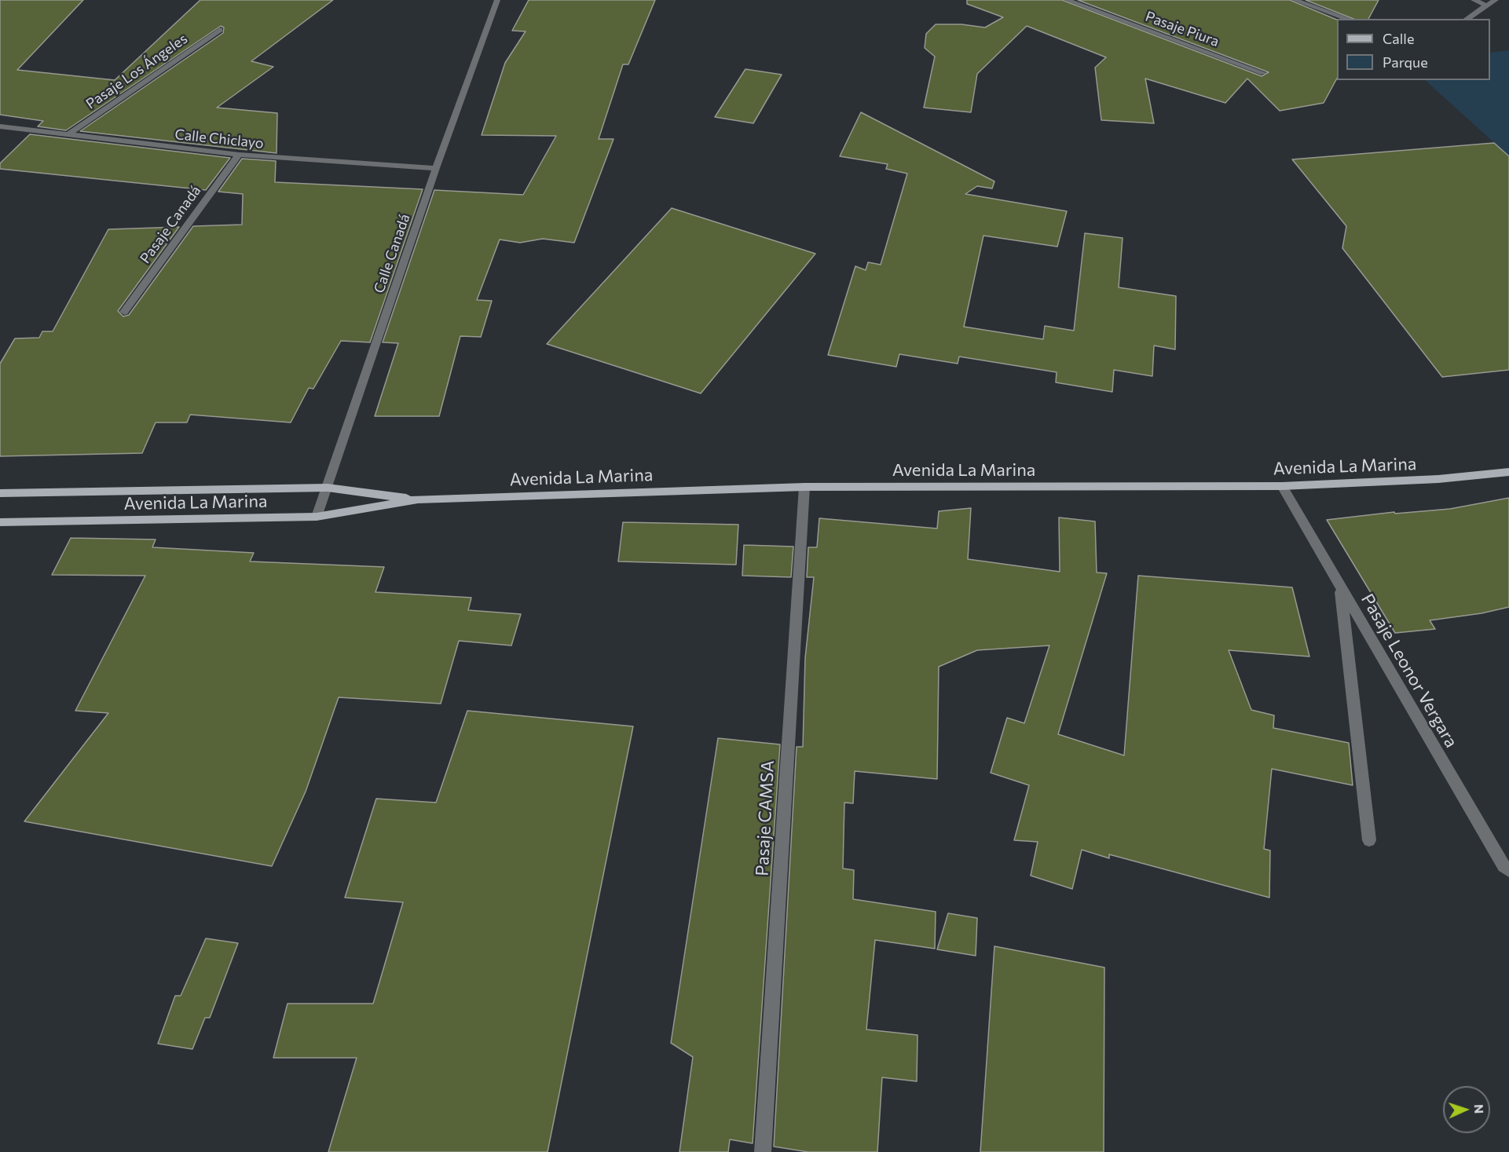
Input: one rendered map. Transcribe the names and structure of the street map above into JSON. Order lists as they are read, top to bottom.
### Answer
{
  "streets": {
    "main road": ["Avenida La Marina"],
    "street": [
      "Pasaje Piura",
      "Pasaje Los Ángeles",
      "Calle Chiclayo",
      "Pasaje Canadá",
      "Calle Canadá",
      "Pasaje Leonor Vergara",
      "Pasaje CAMSA"
    ]
  },
  "crossings": [
    ["Pasaje Los Ángeles", "Calle Chiclayo"],
    ["Calle Chiclayo", "Pasaje Canadá"],
    ["Calle Chiclayo", "Calle Canadá"],
    ["Calle Canadá", "Avenida La Marina"],
    ["Avenida La Marina", "Pasaje Leonor Vergara"],
    ["Avenida La Marina", "Pasaje CAMSA"]
  ],
  "legend": ["Calle", "Parque"],
  "north": "right"
}
